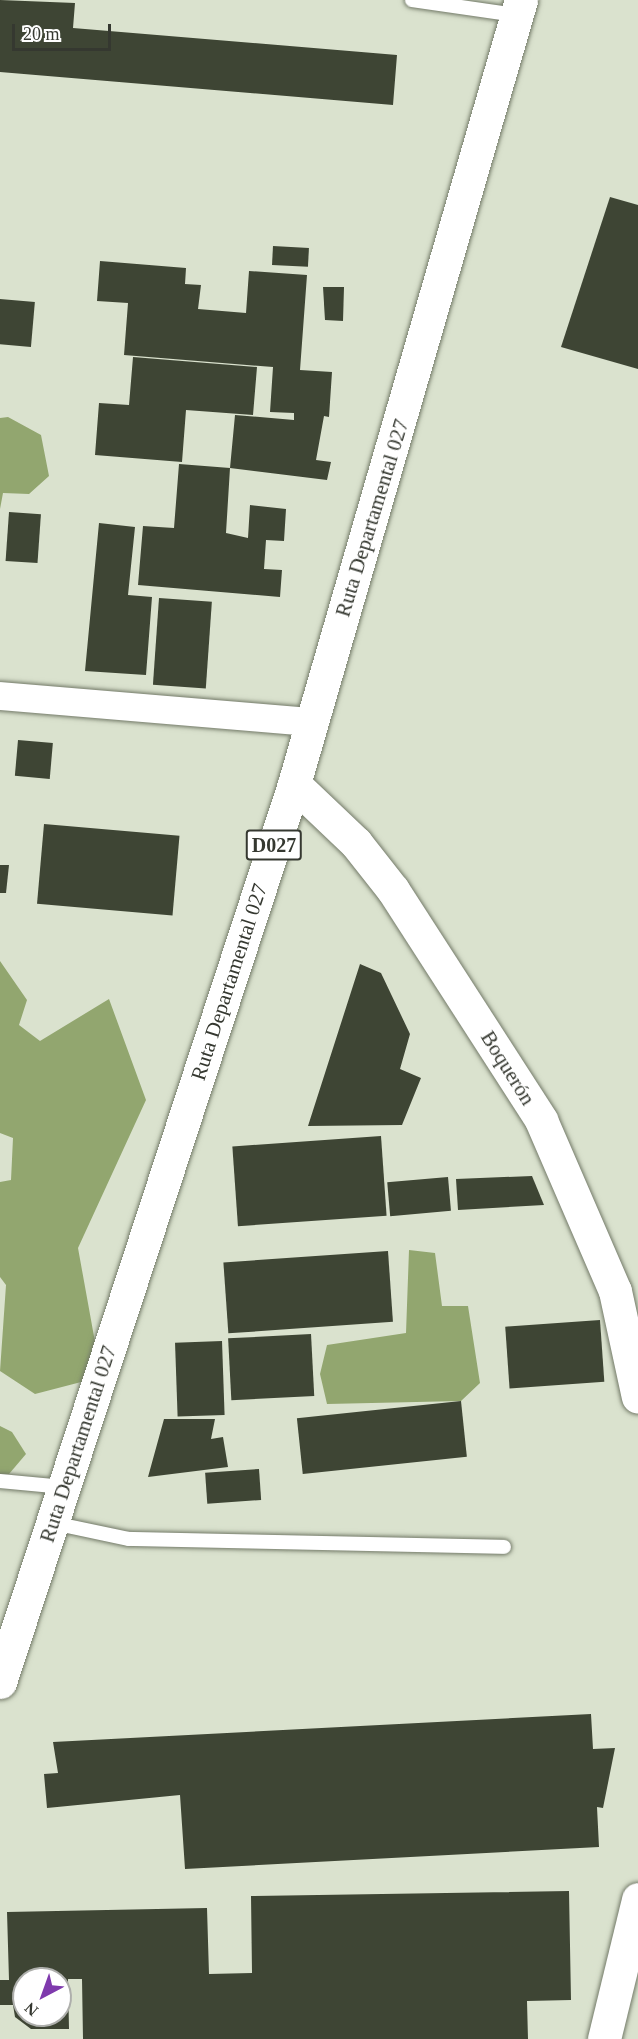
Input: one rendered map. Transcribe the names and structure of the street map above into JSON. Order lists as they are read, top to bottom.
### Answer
{
  "streets": {
    "main road": ["Ruta Departamental 027", "D027", "Boquerón"]
  },
  "crossings": [
    ["Ruta Departamental 027", "Boquerón"]
  ],
  "scale_bar": "20 m",
  "north": "bottom left"
}
